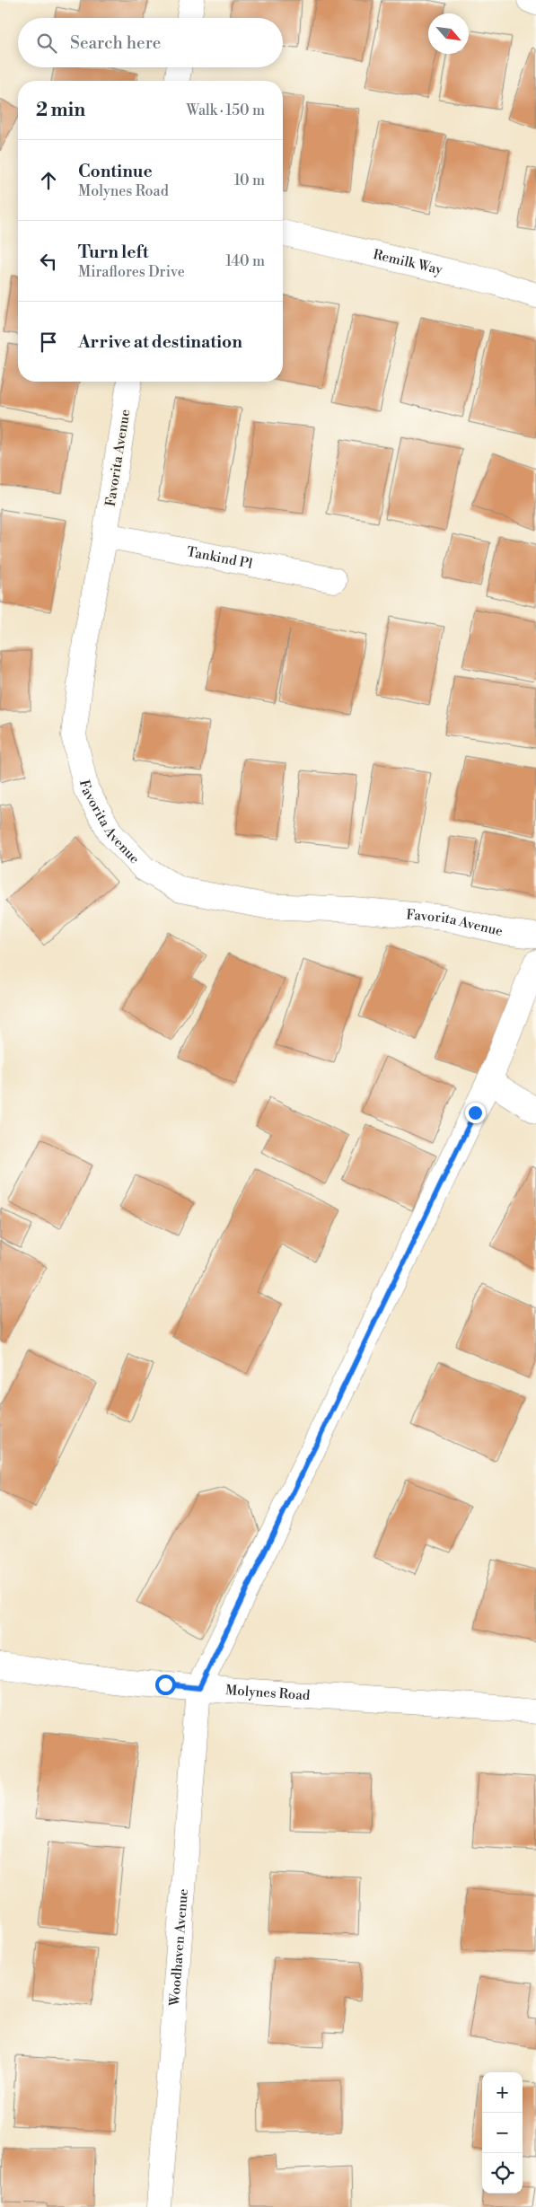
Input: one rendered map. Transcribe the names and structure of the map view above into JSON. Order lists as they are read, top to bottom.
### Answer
{
  "streets": {
    "street": [
      "Remilk Way",
      "Favorita Avenue",
      "Tankind Pl",
      "Molynes Road",
      "Woodhaven Avenue"
    ]
  },
  "crossings": [
    ["Favorita Avenue", "Tankind Pl"],
    ["Molynes Road", "Woodhaven Avenue"]
  ],
  "north": "bottom right",
  "page": {
    "search": "Search here",
    "heading": ["2 min", "Walk · 150 m"],
    "list": [
      ["Continue", "Molynes Road", "10 m"],
      ["Turn left", "Miraflores Drive", "140 m"],
      "Arrive at destination"
    ],
    "map_buttons": ["+", "−"]
  }
}
